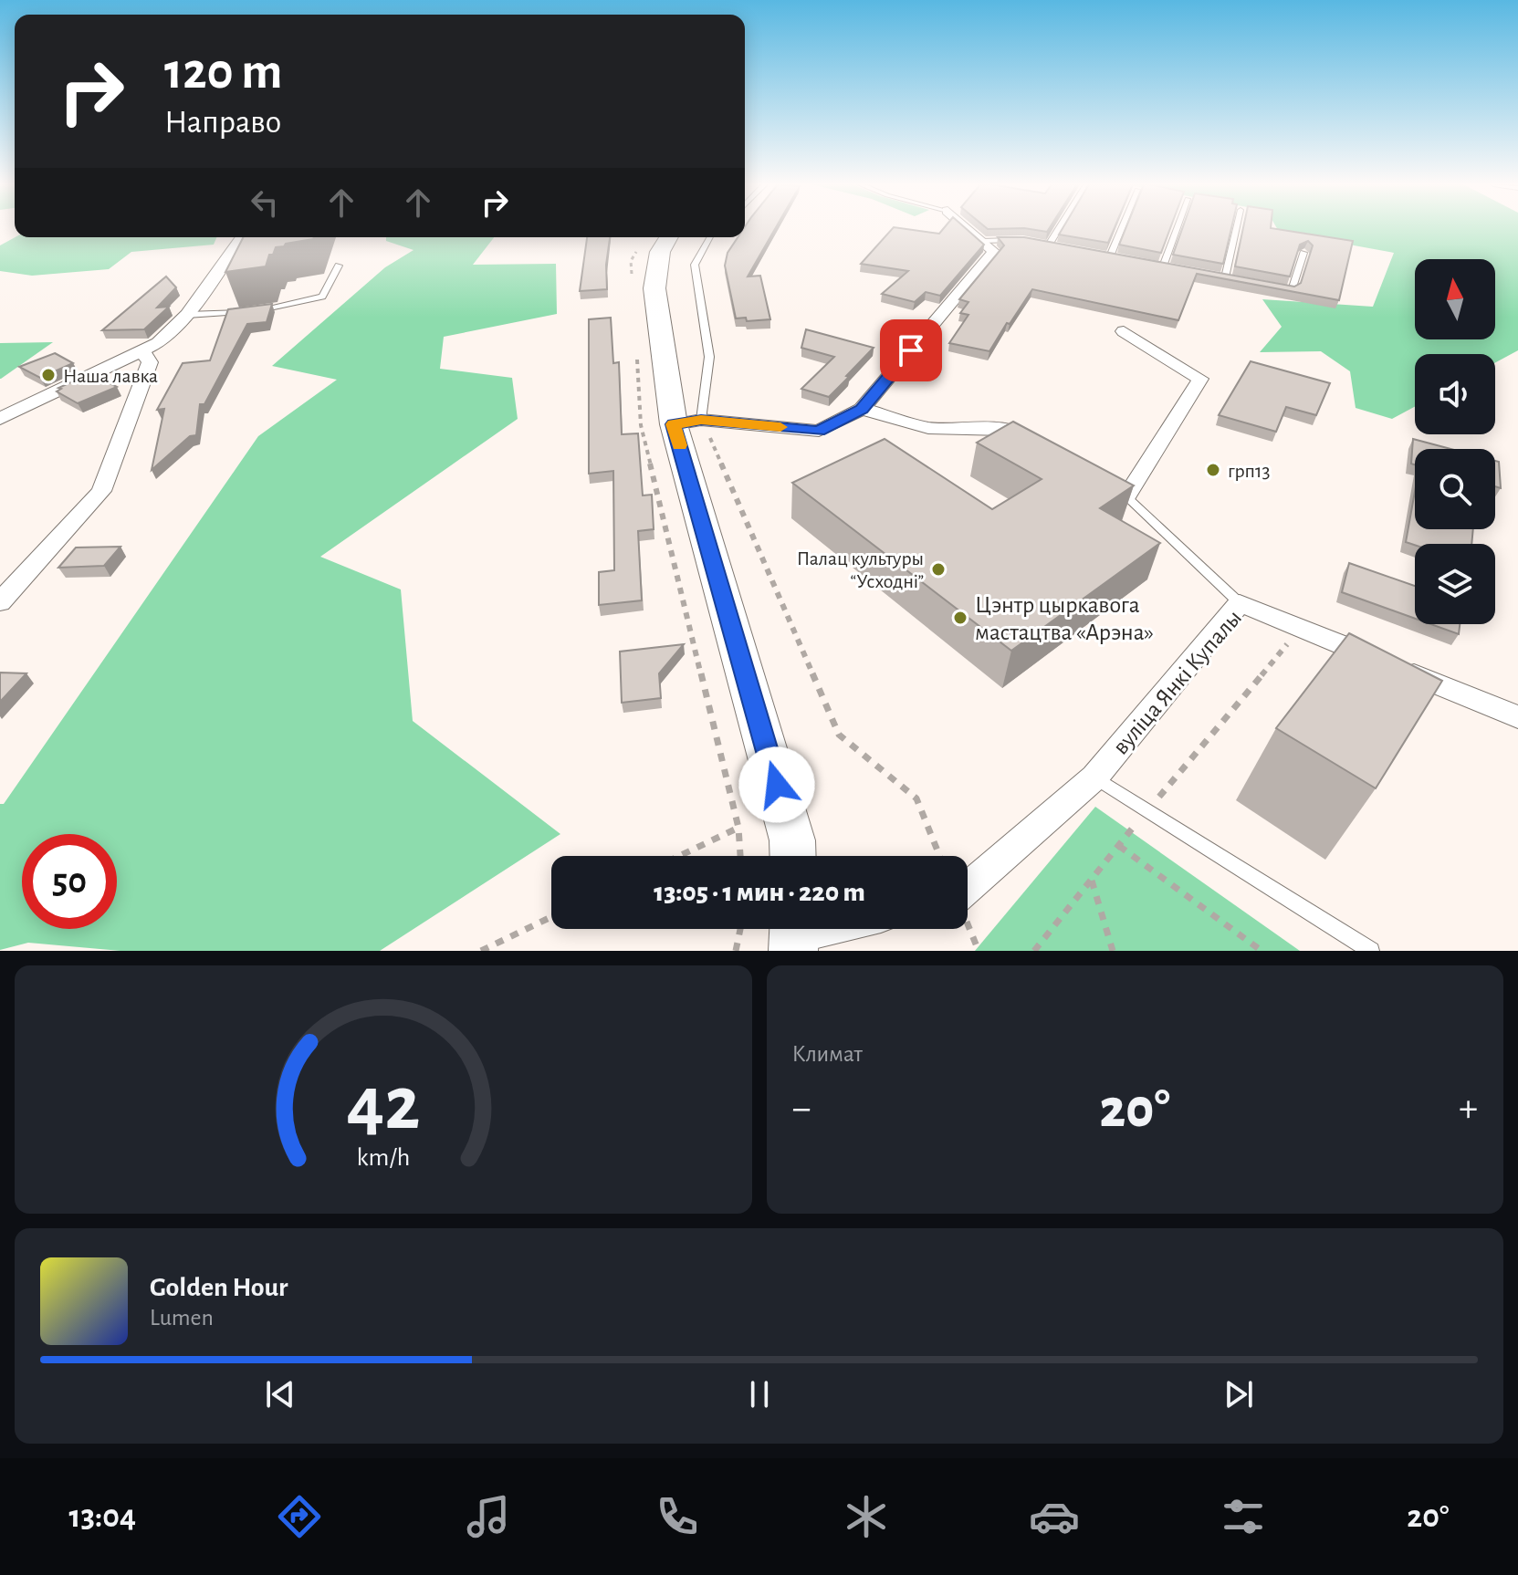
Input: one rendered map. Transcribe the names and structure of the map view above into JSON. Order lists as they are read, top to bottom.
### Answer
{
  "streets": {
    "street": ["вуліца Янкі Купалы"]
  },
  "places": [
    "Наша лавка",
    "грп13",
    "Палац культуры “Усходні”",
    "Цэнтр цыркавога мастацтва «Арэна»"
  ],
  "north": "top",
  "page": {
    "turn": ["120 m", "Направо"],
    "limit": "50",
    "trip": "13:05 · 1 мин · 220 m",
    "tile": "Климат",
    "heat": ["−", "20°", "+"],
    "song": ["Golden Hour", "Lumen"],
    "tabs": ["13:04", "20°"],
    "gauge": ["42", "km/h"]
  }
}
